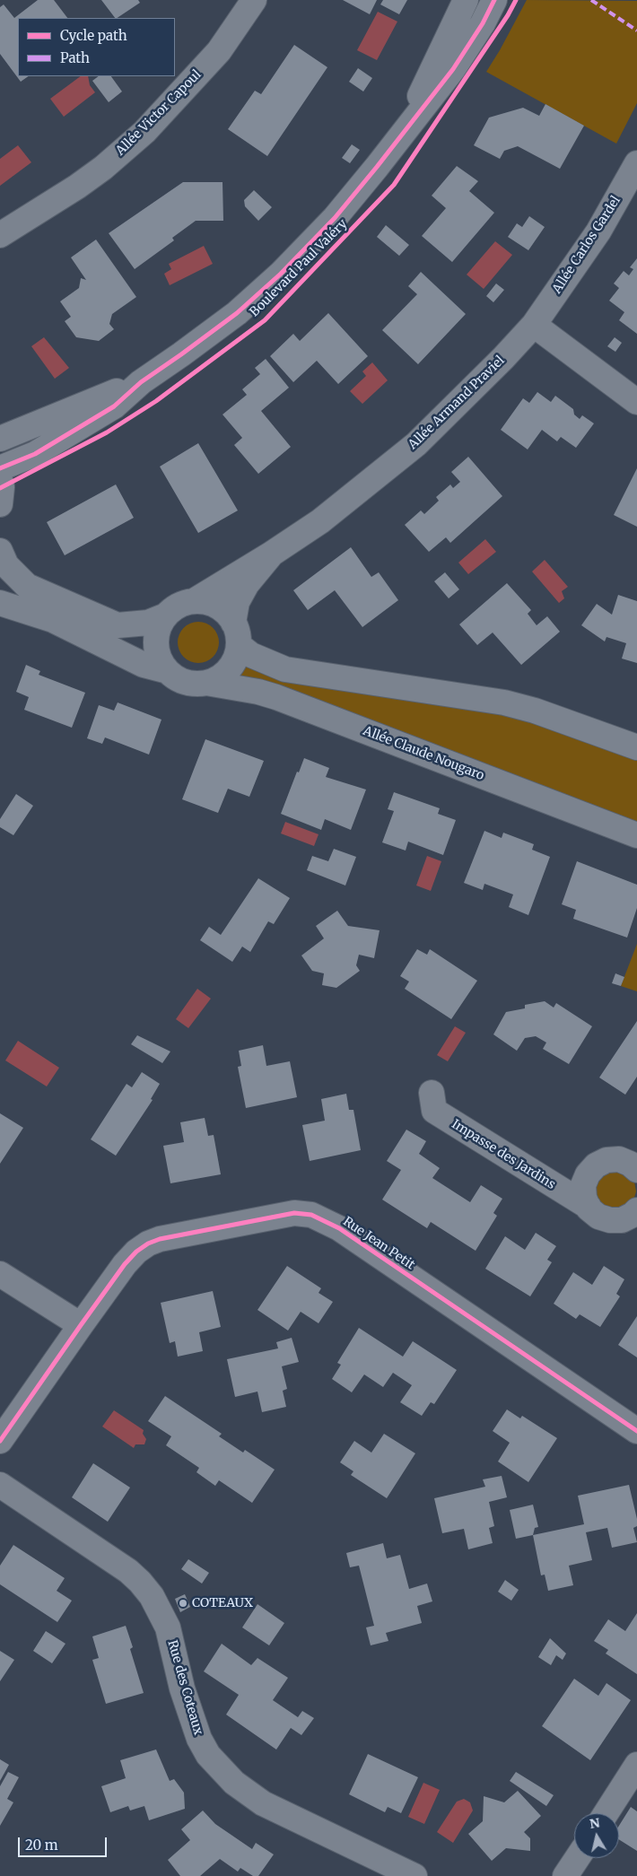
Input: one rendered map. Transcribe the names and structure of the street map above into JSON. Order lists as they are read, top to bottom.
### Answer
{
  "streets": {
    "street": [
      "Allée Victor Capoul",
      "Allée Carlos Gardel",
      "Boulevard Paul Valéry",
      "Allée Armand Praviel",
      "Allée Claude Nougaro",
      "Impasse des Jardins",
      "Rue Jean Petit",
      "Rue des Coteaux"
    ]
  },
  "crossings": [
    ["Allée Carlos Gardel", "Allée Armand Praviel"],
    ["Allée Armand Praviel", "Allée Claude Nougaro"]
  ],
  "places": ["COTEAUX"],
  "legend": ["Cycle path", "Path"],
  "scale_bar": "20 m",
  "north": "top"
}
